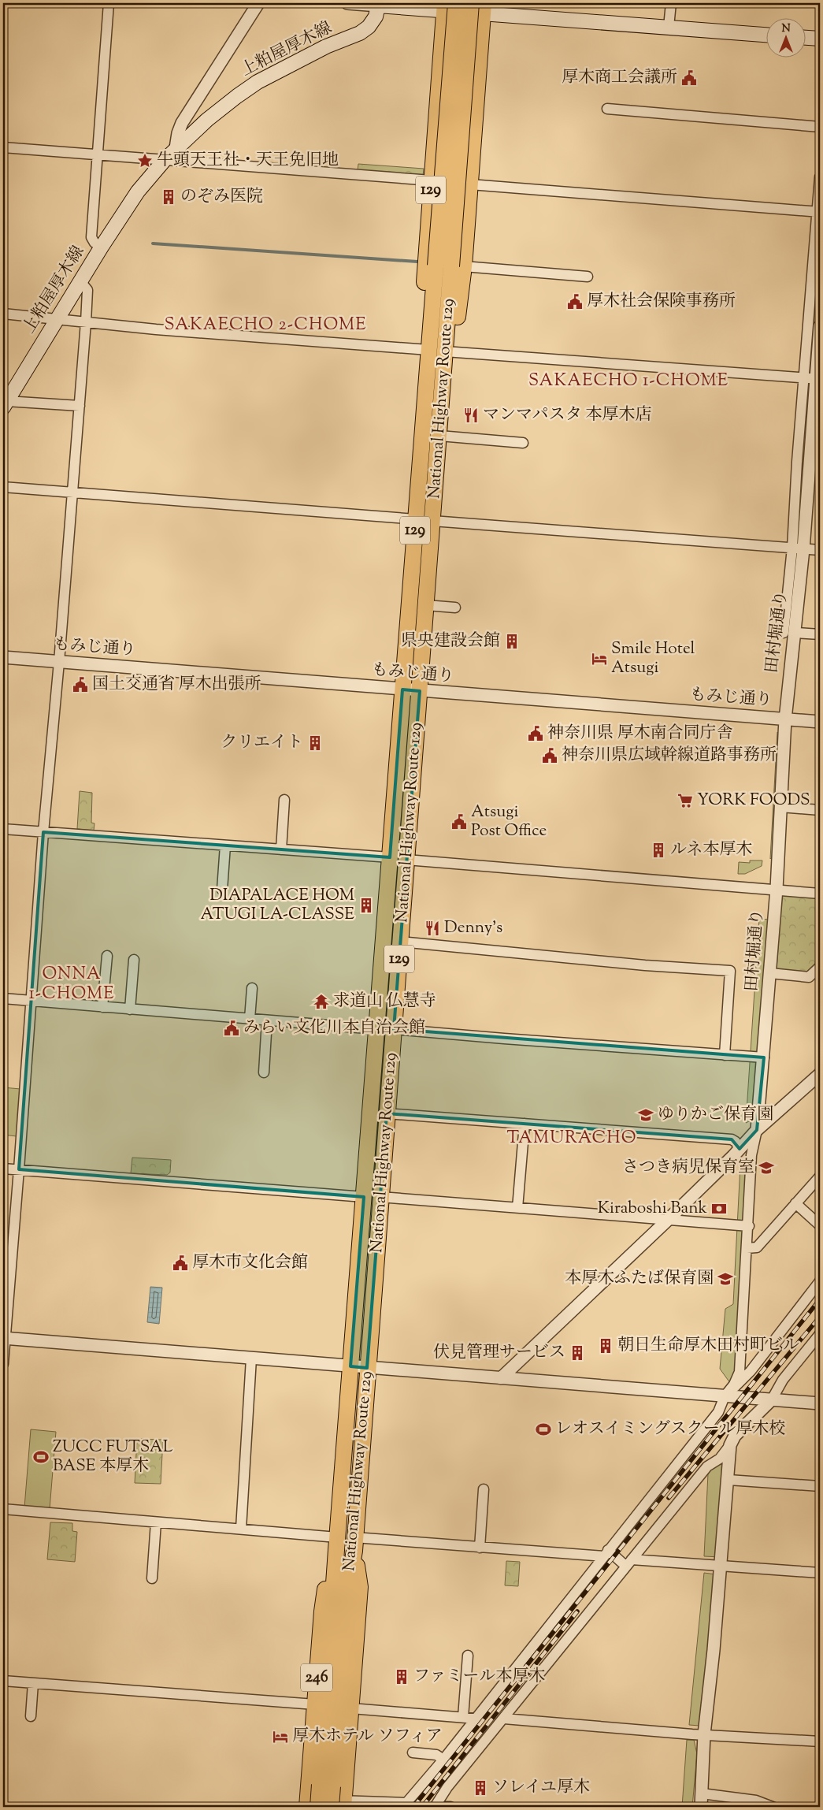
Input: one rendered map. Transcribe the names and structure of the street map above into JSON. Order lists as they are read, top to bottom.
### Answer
{
  "streets": {
    "highway": ["129", "National Highway Route 129", "246"],
    "main road": ["上粕屋厚木線"],
    "street": ["田村堀通り", "もみじ通り"]
  },
  "crossings": [
    ["129", "National Highway Route 129"],
    ["National Highway Route 129", "もみじ通り"],
    ["National Highway Route 129", "246"],
    ["田村堀通り", "もみじ通り"]
  ],
  "districts": [
    "SAKAECHO 2-CHOME",
    "SAKAECHO 1-CHOME",
    "ONNA 1-CHOME",
    "TAMURACHO"
  ],
  "places": {
    "public building": [
      "厚木商工会議所",
      "厚木社会保険事務所",
      "国土交通省 厚木出張所",
      "神奈川県 厚木南合同庁舎",
      "神奈川県広域幹線道路事務所",
      "Atsugi Post Office",
      "みらい文化川本自治会館",
      "厚木市文化会館"
    ],
    "place": ["牛頭天王社・天王免旧地"],
    "building": [
      "のぞみ医院",
      "県央建設会館",
      "クリエイト",
      "ルネ本厚木",
      "DIAPALACE HOM ATUGI LA-CLASSE",
      "朝日生命厚木田村町ビル",
      "伏見管理サービス",
      "ファミール本厚木",
      "ソレイユ厚木"
    ],
    "restaurant": ["マンマパスタ 本厚木店", "Denny's"],
    "hotel": ["Smile Hotel Atsugi", "厚木ホテル ソフィア"],
    "supermarket": ["YORK FOODS"],
    "temple": ["求道山 仏慧寺"],
    "school or university": ["ゆりかご保育園", "さつき病児保育室", "本厚木ふたば保育園"],
    "bank": ["Kiraboshi Bank"],
    "sports": ["レオスイミングスクール厚木校", "ZUCC FUTSAL BASE 本厚木"]
  },
  "north": "top"
}
